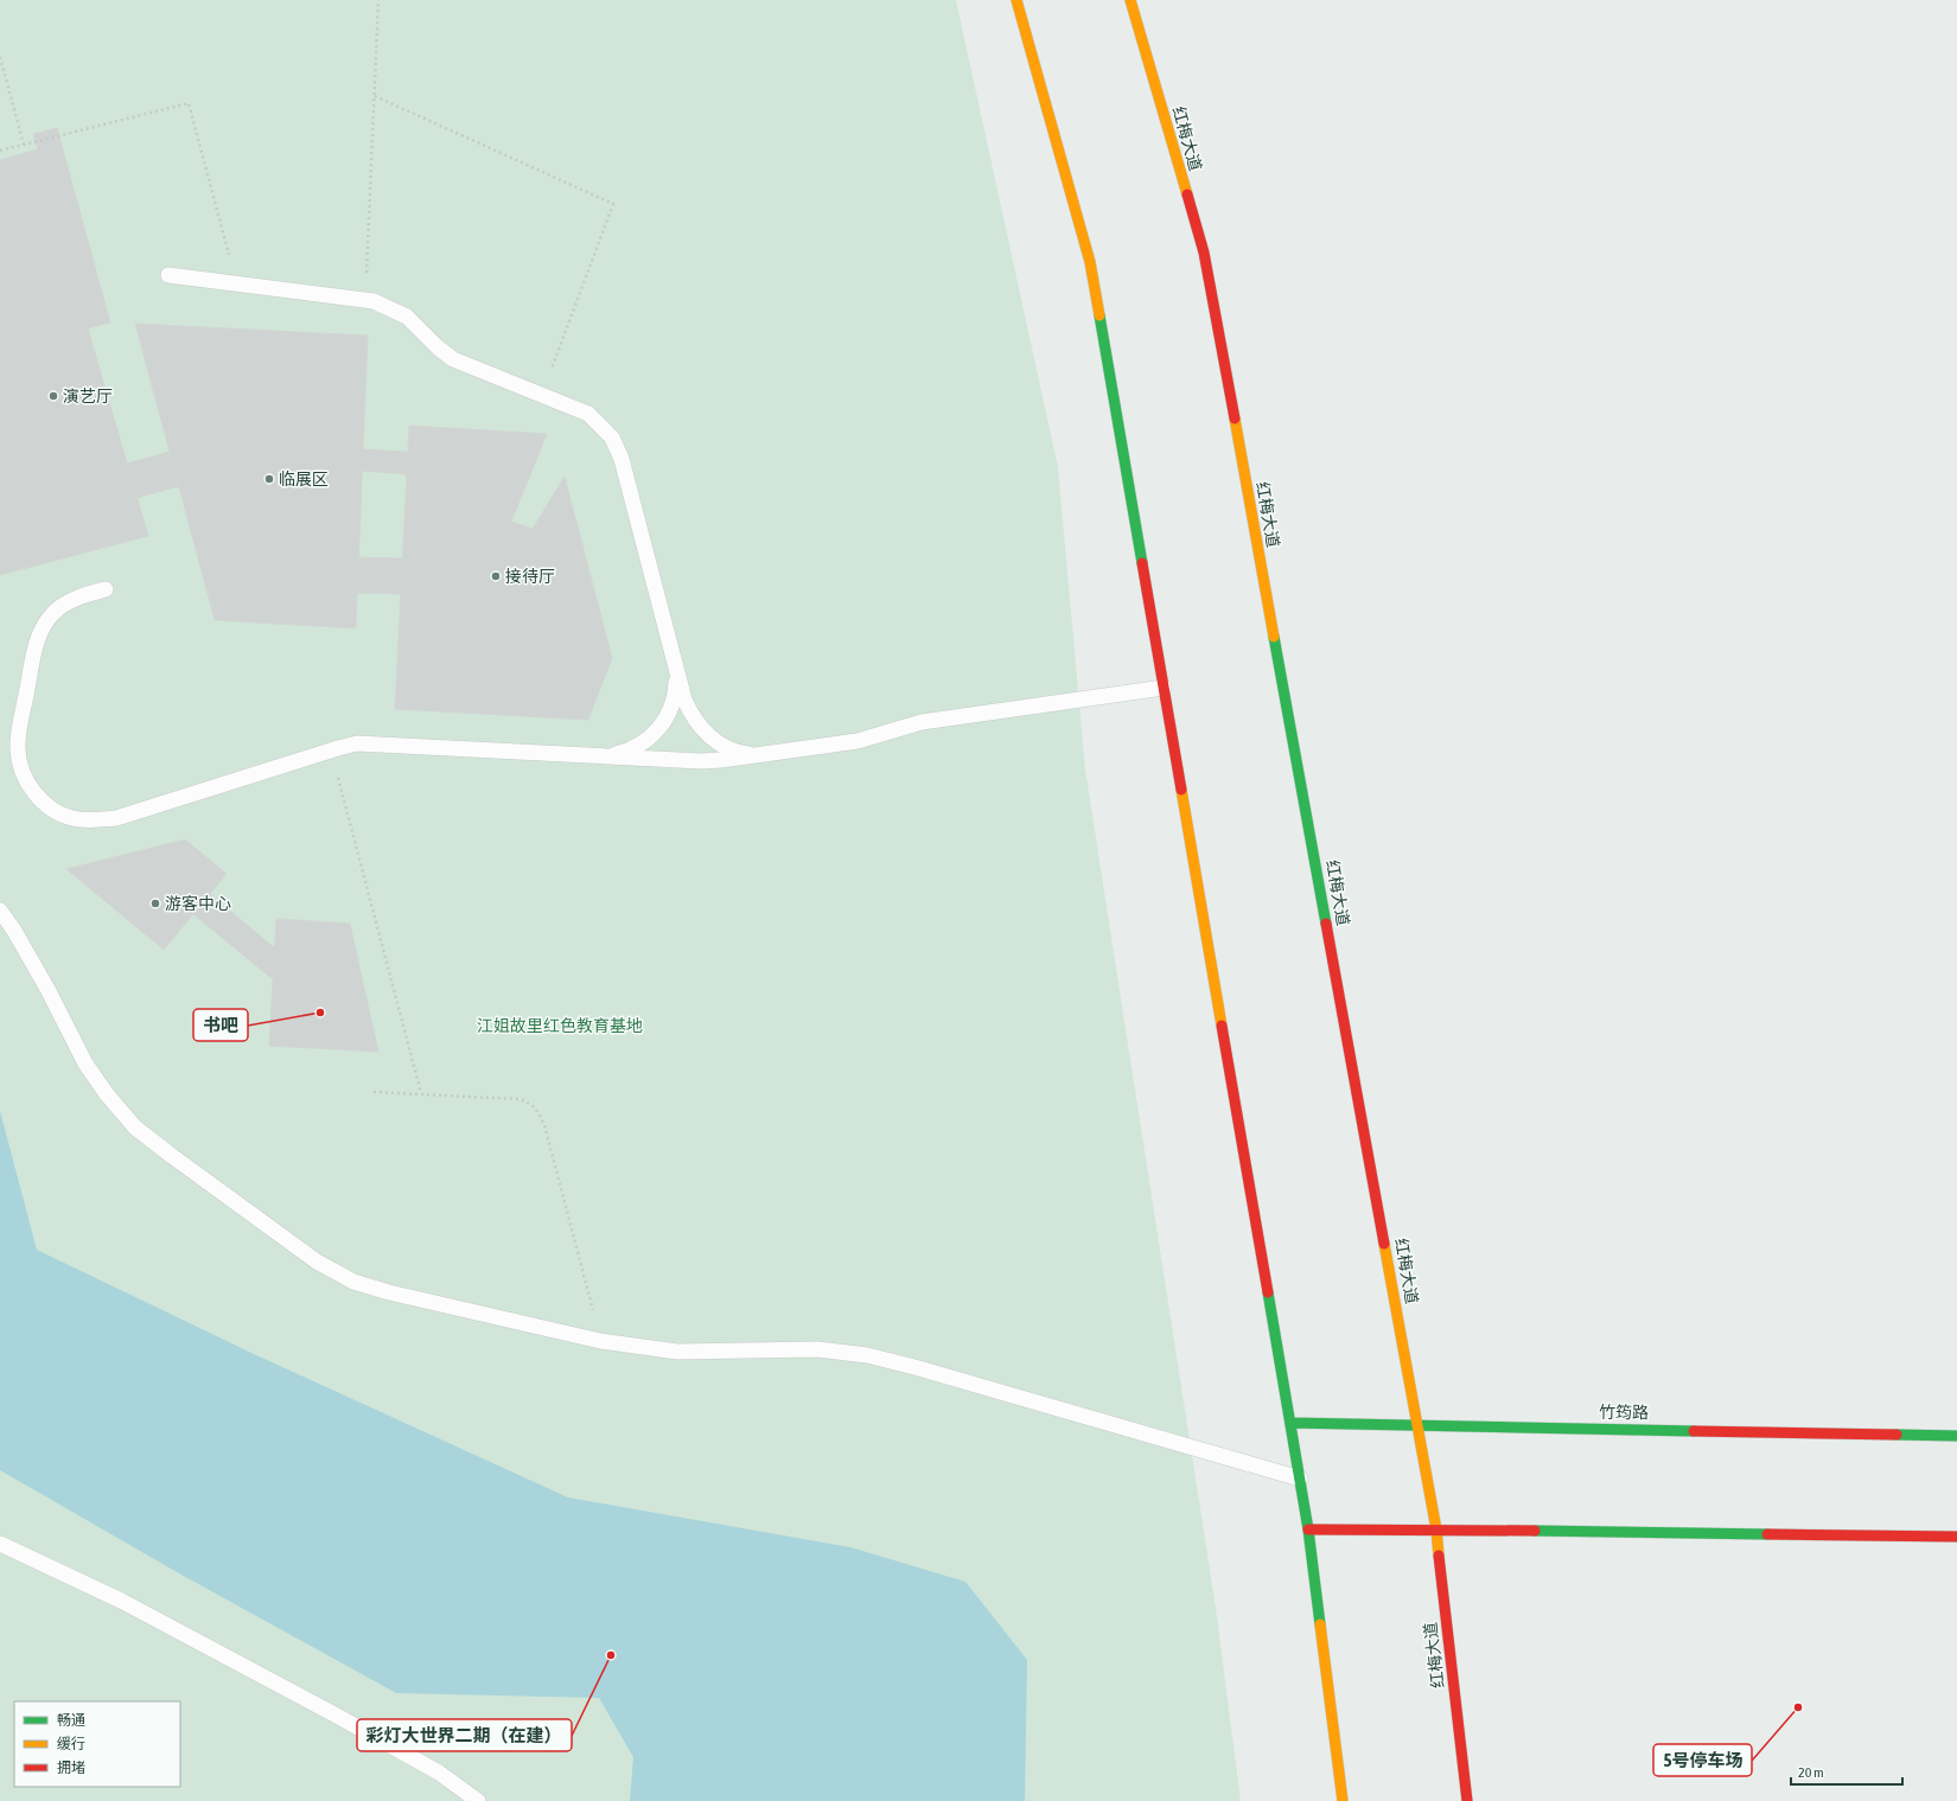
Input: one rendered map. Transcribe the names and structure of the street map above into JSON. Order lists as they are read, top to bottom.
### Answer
{
  "streets": {
    "main road": ["红梅大道", "竹筠路"]
  },
  "crossings": [
    ["红梅大道", "竹筠路"]
  ],
  "parks": ["江姐故里红色教育基地"],
  "places": [
    "演艺厅",
    "临展区",
    "接待厅",
    "游客中心",
    "书吧",
    "彩灯大世界二期（在建）",
    "5号停车场"
  ],
  "legend": ["畅通", "缓行", "拥堵"],
  "scale_bar": "20 m"
}
